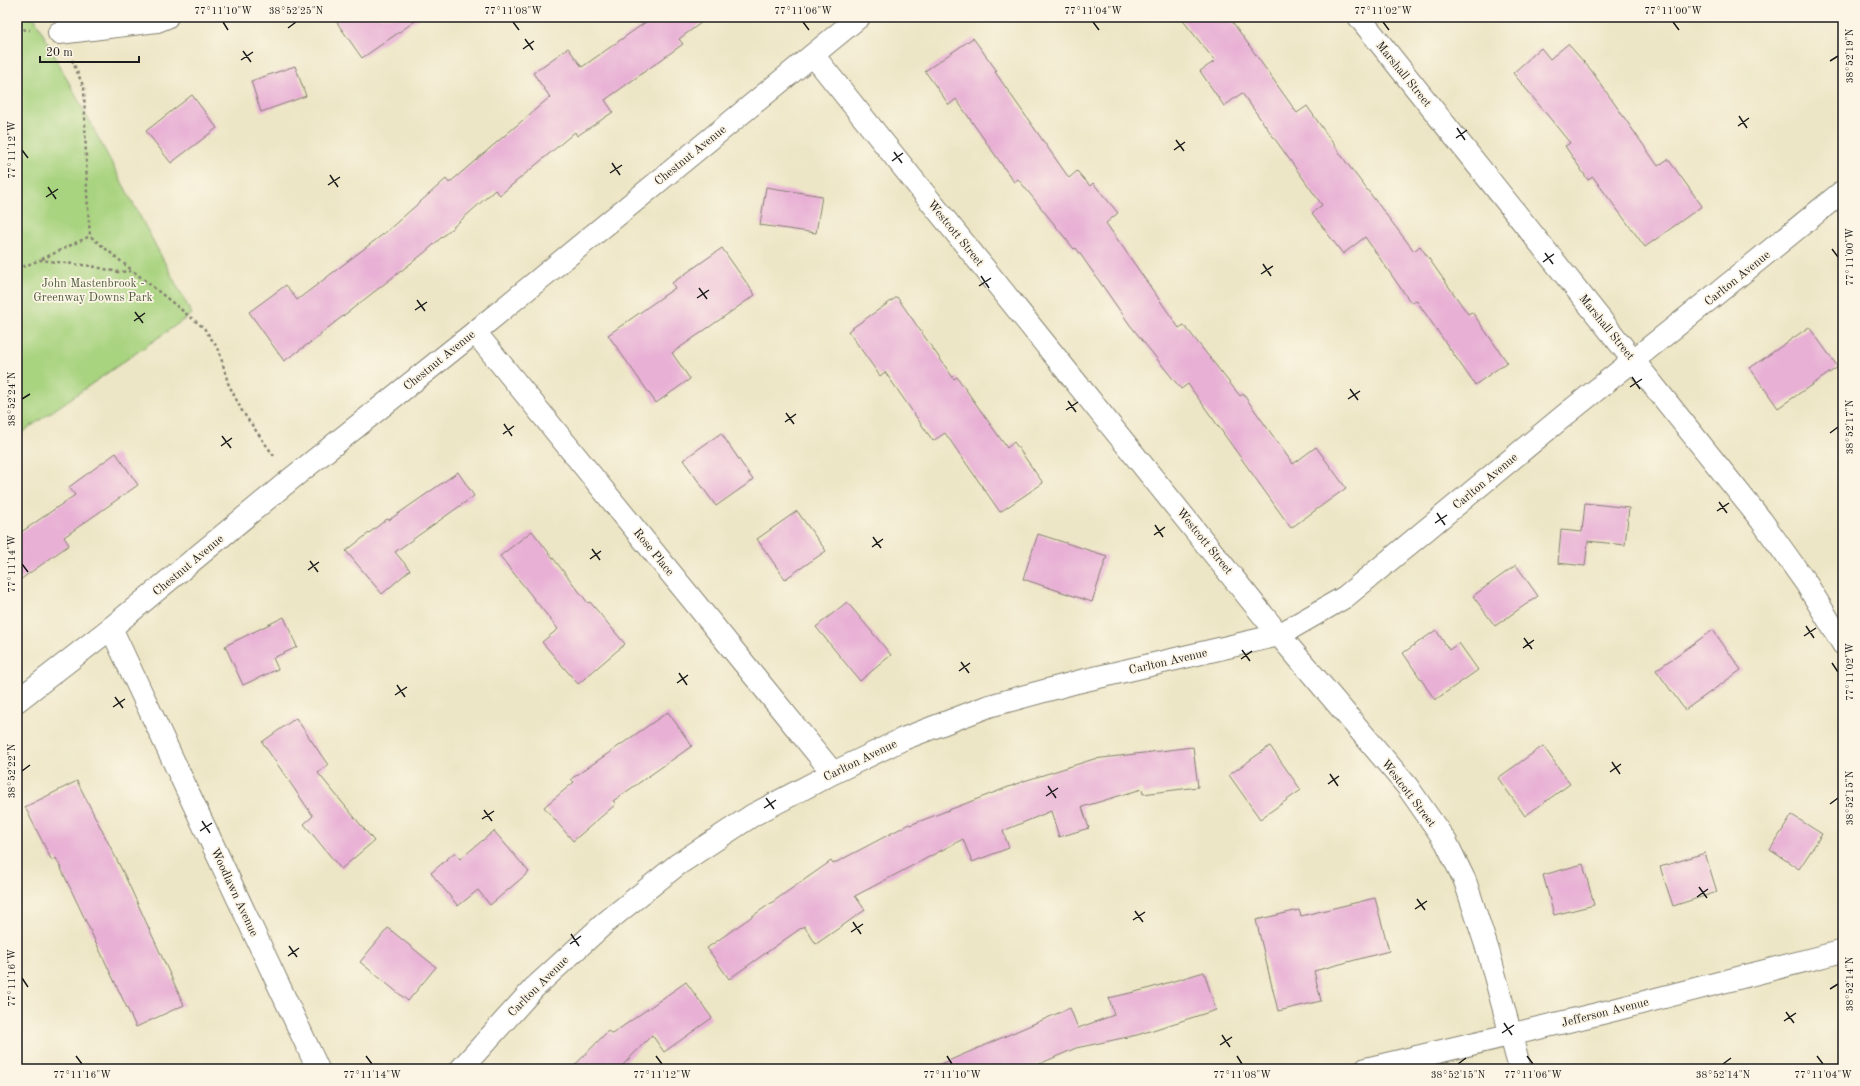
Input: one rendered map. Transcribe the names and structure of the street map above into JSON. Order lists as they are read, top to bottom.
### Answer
{
  "streets": {
    "street": [
      "Marshall Street",
      "Chestnut Avenue",
      "Westcott Street",
      "Carlton Avenue",
      "Rose Place",
      "Woodlawn Avenue",
      "Jefferson Avenue"
    ]
  },
  "crossings": [
    ["Marshall Street", "Carlton Avenue"],
    ["Chestnut Avenue", "Westcott Street"],
    ["Chestnut Avenue", "Rose Place"],
    ["Chestnut Avenue", "Woodlawn Avenue"],
    ["Westcott Street", "Carlton Avenue"],
    ["Westcott Street", "Jefferson Avenue"],
    ["Carlton Avenue", "Rose Place"]
  ],
  "parks": ["John Mastenbrook - Greenway Downs Park"],
  "scale_bar": "20 m",
  "coordinates": [
    "77°11'10\"W",
    "38°52'25\"N",
    "77°11'08\"W",
    "77°11'06\"W",
    "77°11'04\"W",
    "77°11'02\"W",
    "77°11'00\"W",
    "38°52'19\"N",
    "77°11'12\"W",
    "38°52'24\"N",
    "38°52'17\"N",
    "77°11'14\"W",
    "38°52'22\"N",
    "38°52'15\"N",
    "77°11'16\"W",
    "38°52'14\"N"
  ]
}
